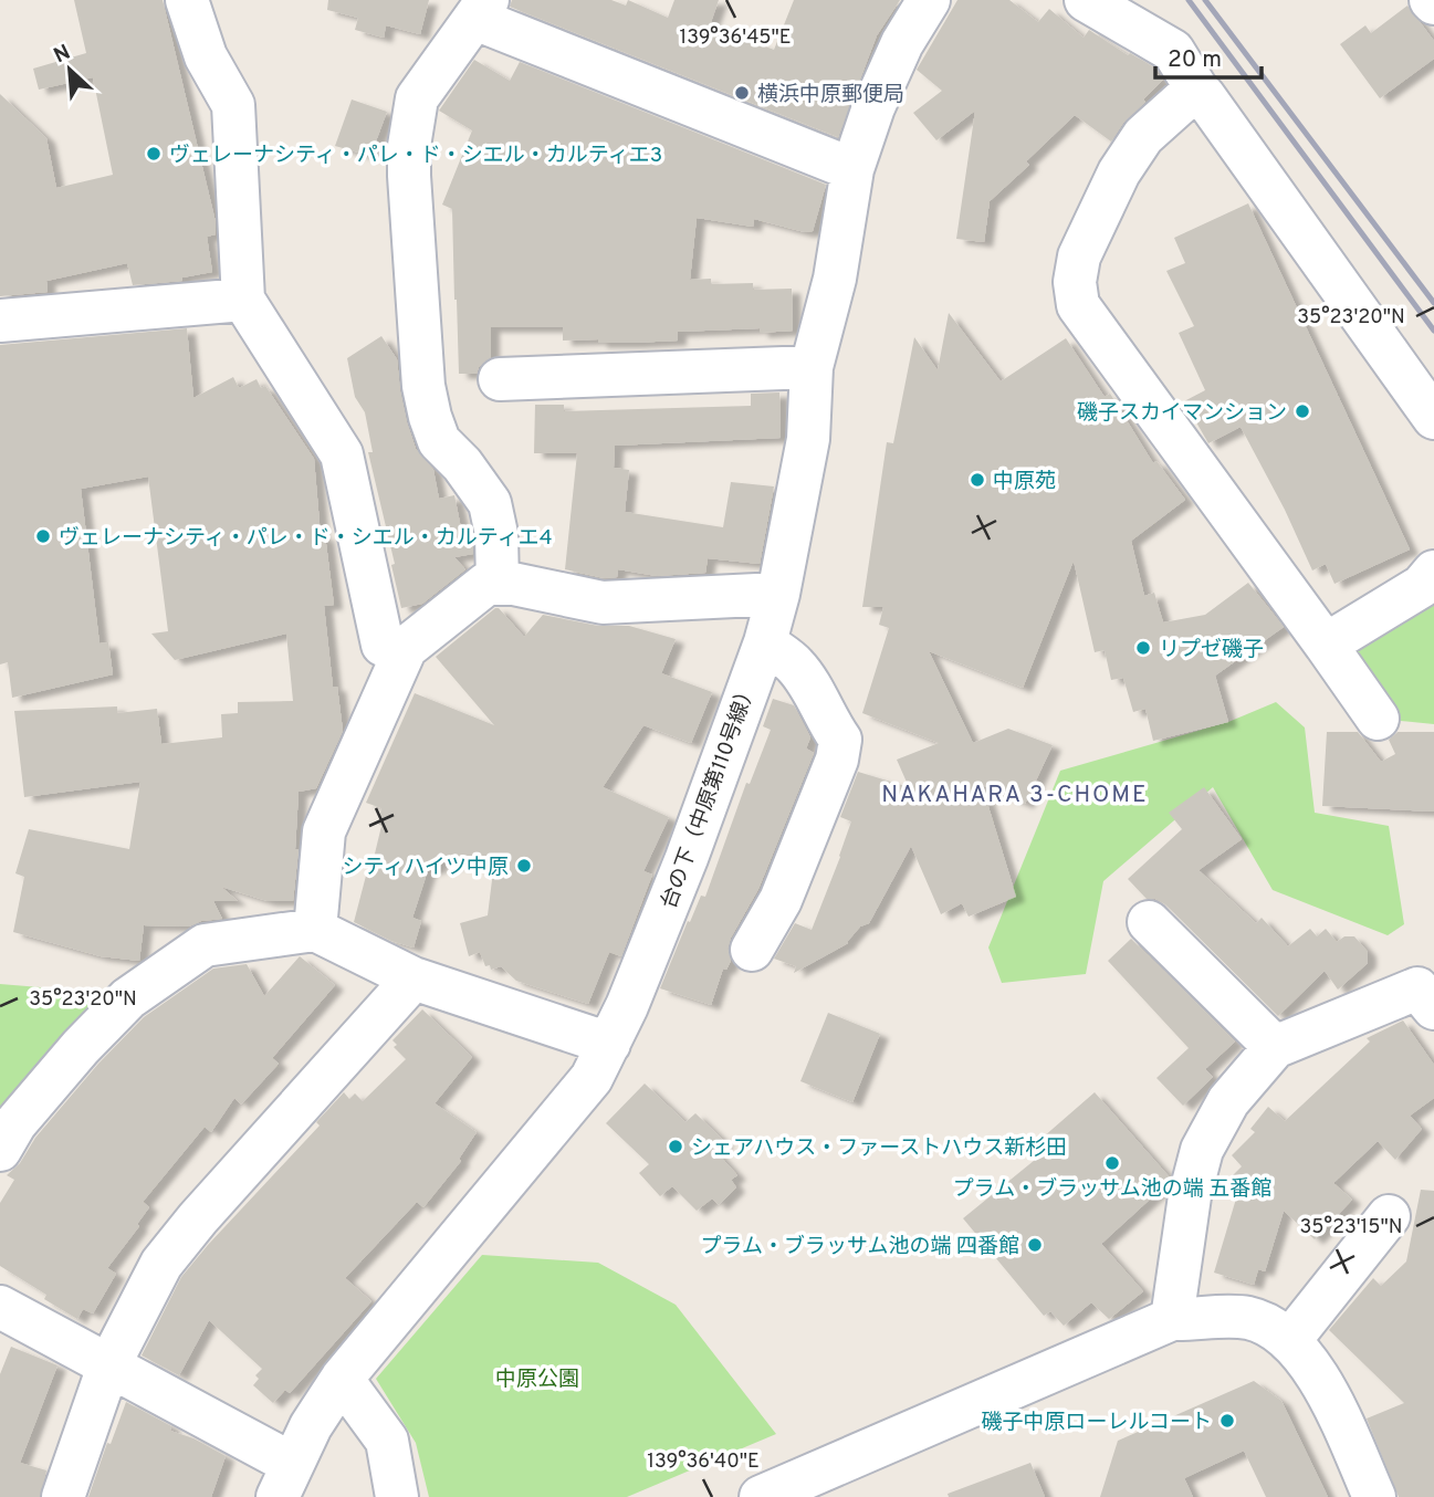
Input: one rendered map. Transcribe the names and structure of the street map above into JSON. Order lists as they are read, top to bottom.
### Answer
{
  "streets": {
    "street": ["台の下（中原第110号線）"]
  },
  "districts": ["NAKAHARA 3-CHOME"],
  "parks": ["中原公園"],
  "places": [
    "横浜中原郵便局",
    "ヴェレーナシティ・パレ・ド・シエル・カルティエ3",
    "磯子スカイマンション",
    "中原苑",
    "ヴェレーナシティ・パレ・ド・シエル・カルティエ4",
    "リプゼ磯子",
    "シティハイツ中原",
    "シェアハウス・ファーストハウス新杉田",
    "プラム・ブラッサム池の端 五番館",
    "プラム・ブラッサム池の端 四番館",
    "磯子中原ローレルコート"
  ],
  "scale_bar": "20 m",
  "north": "top left",
  "coordinates": [
    "139°36'45\"E",
    "35°23'20\"N",
    "35°23'15\"N",
    "139°36'40\"E"
  ]
}
